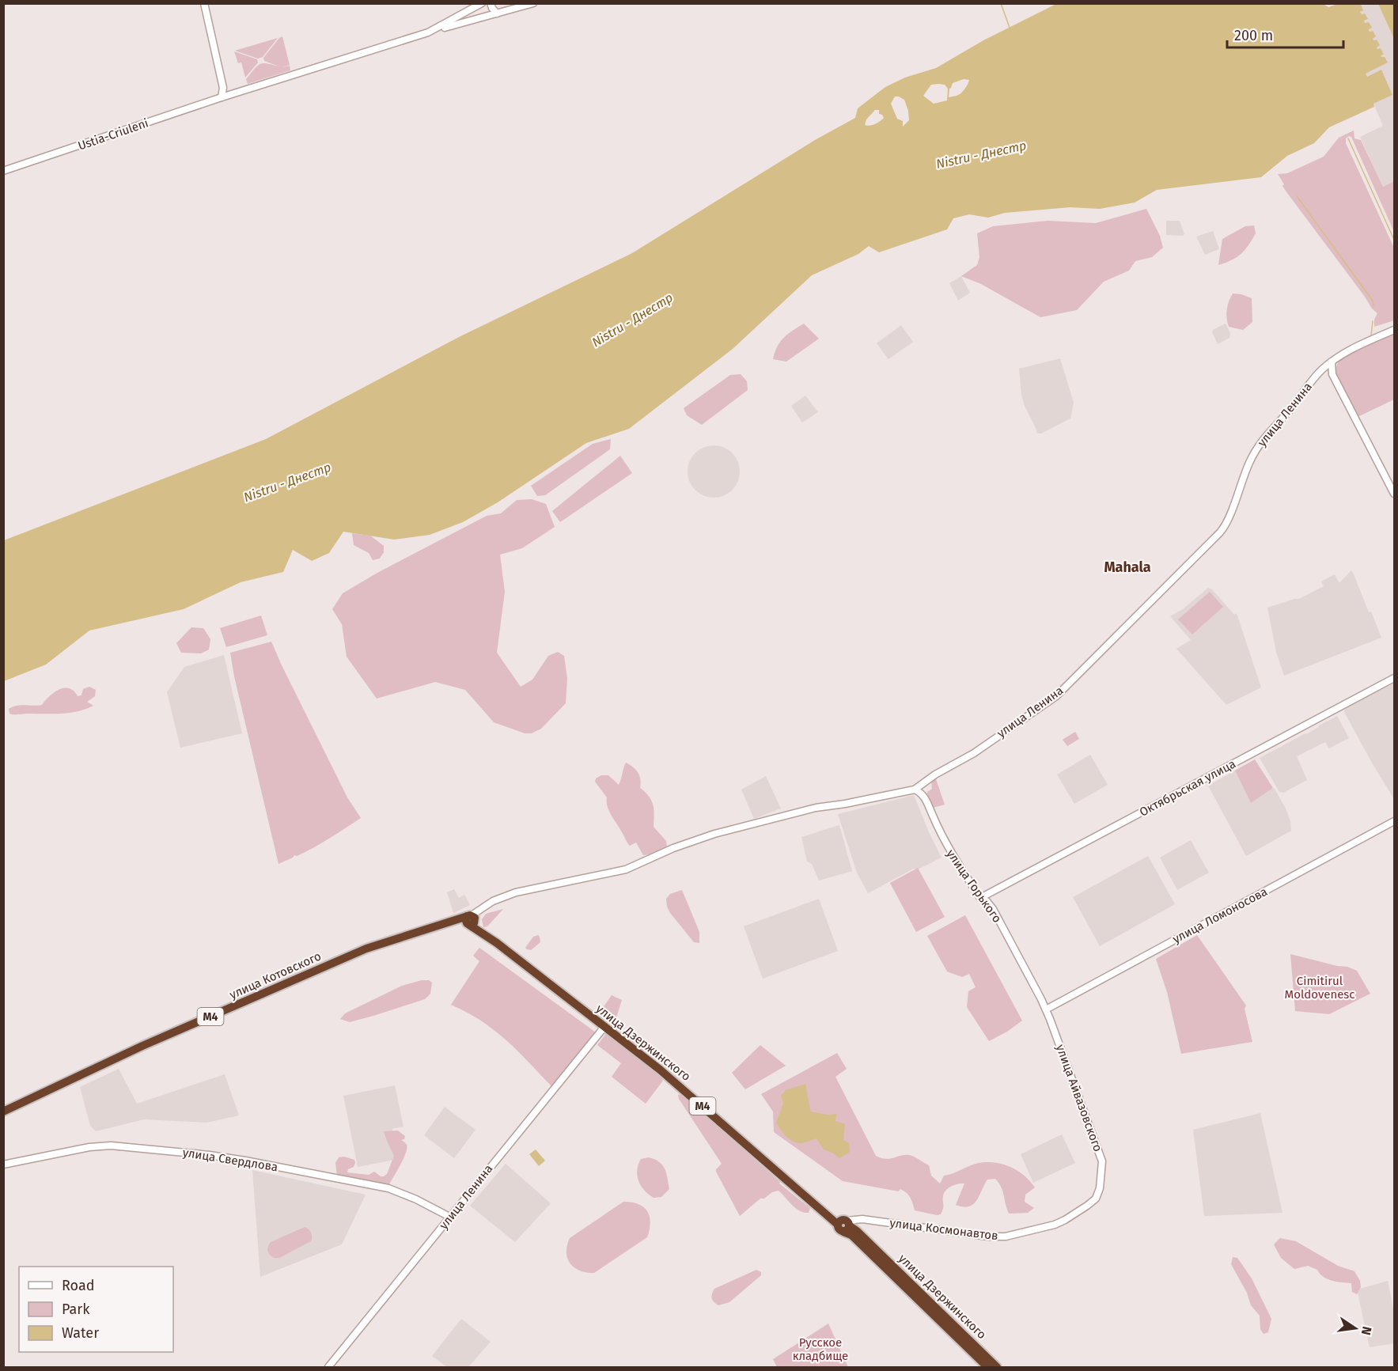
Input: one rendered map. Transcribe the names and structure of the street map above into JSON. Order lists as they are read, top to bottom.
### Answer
{
  "streets": {
    "highway": ["улица Котовского", "M4", "улица Дзержинского"],
    "street": [
      "Ustia-Criuleni",
      "улица Ленина",
      "Октябрьская улица",
      "улица Горького",
      "улица Ломоносова",
      "улица Айвазовского",
      "улица Свердлова",
      "улица Космонавтов"
    ]
  },
  "crossings": [
    ["улица Ленина", "улица Горького"],
    ["улица Ленина", "улица Котовского"],
    ["улица Ленина", "улица Дзержинского"],
    ["улица Ленина", "улица Свердлова"],
    ["Октябрьская улица", "улица Горького"],
    ["улица Горького", "улица Ломоносова"],
    ["улица Горького", "улица Айвазовского"],
    ["улица Ломоносова", "улица Айвазовского"],
    ["улица Котовского", "улица Дзержинского"],
    ["улица Дзержинского", "улица Космонавтов"],
    ["улица Айвазовского", "улица Космонавтов"]
  ],
  "districts": ["Mahala"],
  "water": ["Nistru - Днестр"],
  "parks": ["Cimitirul Moldovenesc", "Русское кладбище"],
  "legend": ["Road", "Park", "Water"],
  "scale_bar": "200 m",
  "north": "right"
}
